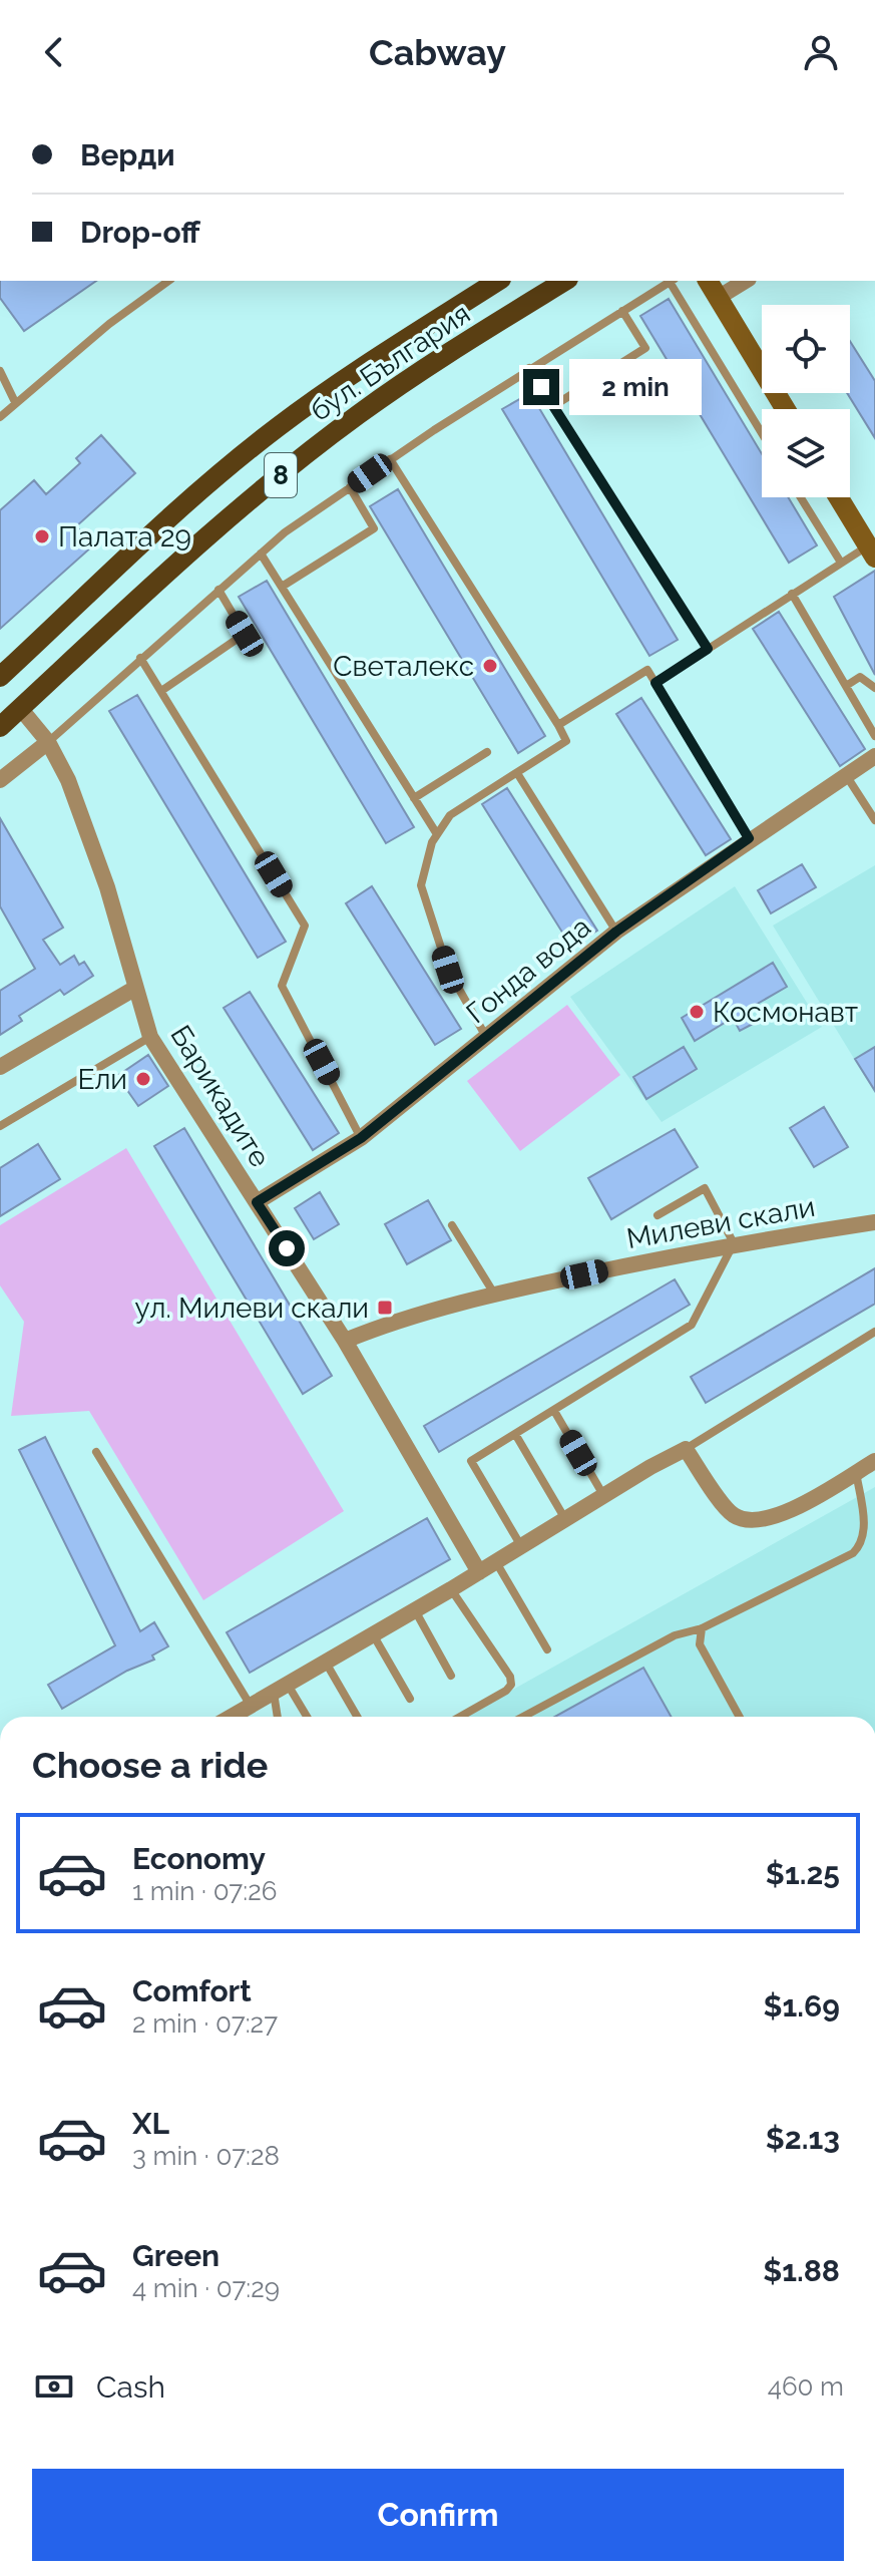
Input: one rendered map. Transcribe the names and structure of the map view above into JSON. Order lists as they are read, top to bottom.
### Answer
{
  "streets": {
    "main road": ["бул. България", "8"],
    "street": ["Гонда вода", "Барикадите", "Милеви скали"]
  },
  "crossings": [
    ["бул. България", "Барикадите"],
    ["Гонда вода", "Барикадите"],
    ["Барикадите", "Милеви скали"]
  ],
  "places": {
    "other": [
      "Палата 29",
      "Светалекс",
      "Космонавт",
      "Ели"
    ],
    "transit": ["ул. Милеви скали"]
  },
  "page": {
    "header": "Cabway",
    "banner": ["Верди", "Drop-off"],
    "bubble": "2 min",
    "heading": "Choose a ride",
    "list": [
      {
        "name": "Economy",
        "note": "1 min · 07:26",
        "value": "$1.25"
      },
      {
        "name": "Comfort",
        "note": "2 min · 07:27",
        "value": "$1.69"
      },
      {
        "name": "XL",
        "note": "3 min · 07:28",
        "value": "$2.13"
      },
      {
        "name": "Green",
        "note": "4 min · 07:29",
        "value": "$1.88"
      }
    ],
    "pay": ["Cash", "460 m"],
    "buttons": "Confirm"
  }
}
